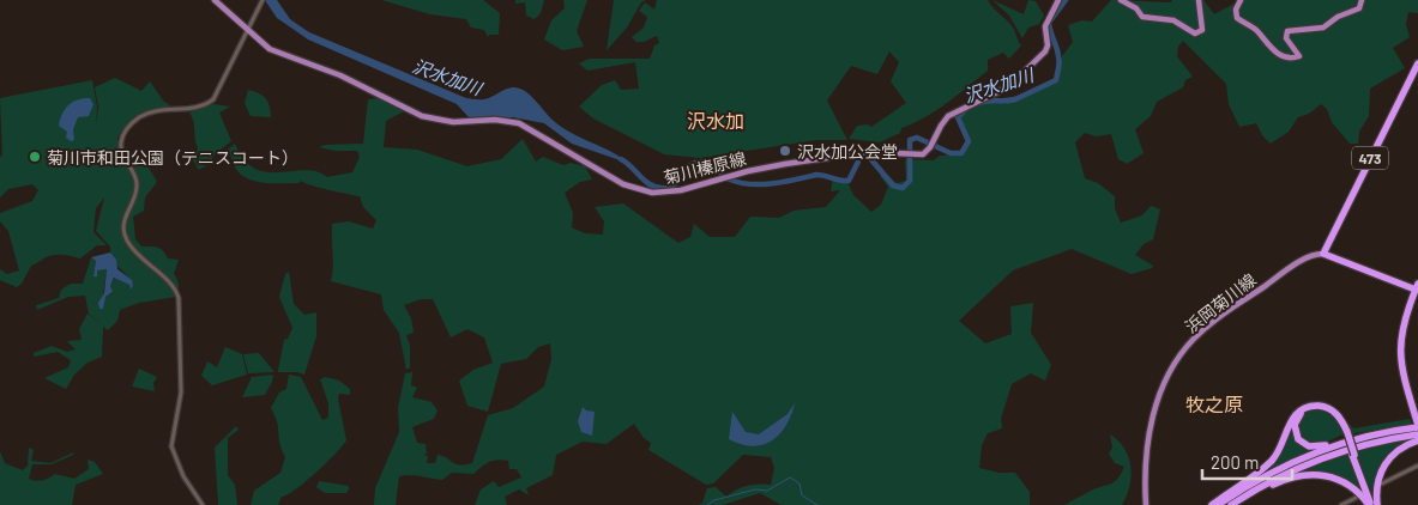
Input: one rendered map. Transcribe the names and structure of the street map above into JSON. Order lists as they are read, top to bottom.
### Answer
{
  "streets": {
    "highway": ["473"],
    "main road": ["菊川榛原線", "浜岡菊川線"]
  },
  "crossings": [
    ["473", "浜岡菊川線"]
  ],
  "districts": ["沢水加", "牧之原"],
  "water": ["沢水加川"],
  "places": ["沢水加公会堂", "菊川市和田公園（テニスコート）"],
  "scale_bar": "200 m"
}
